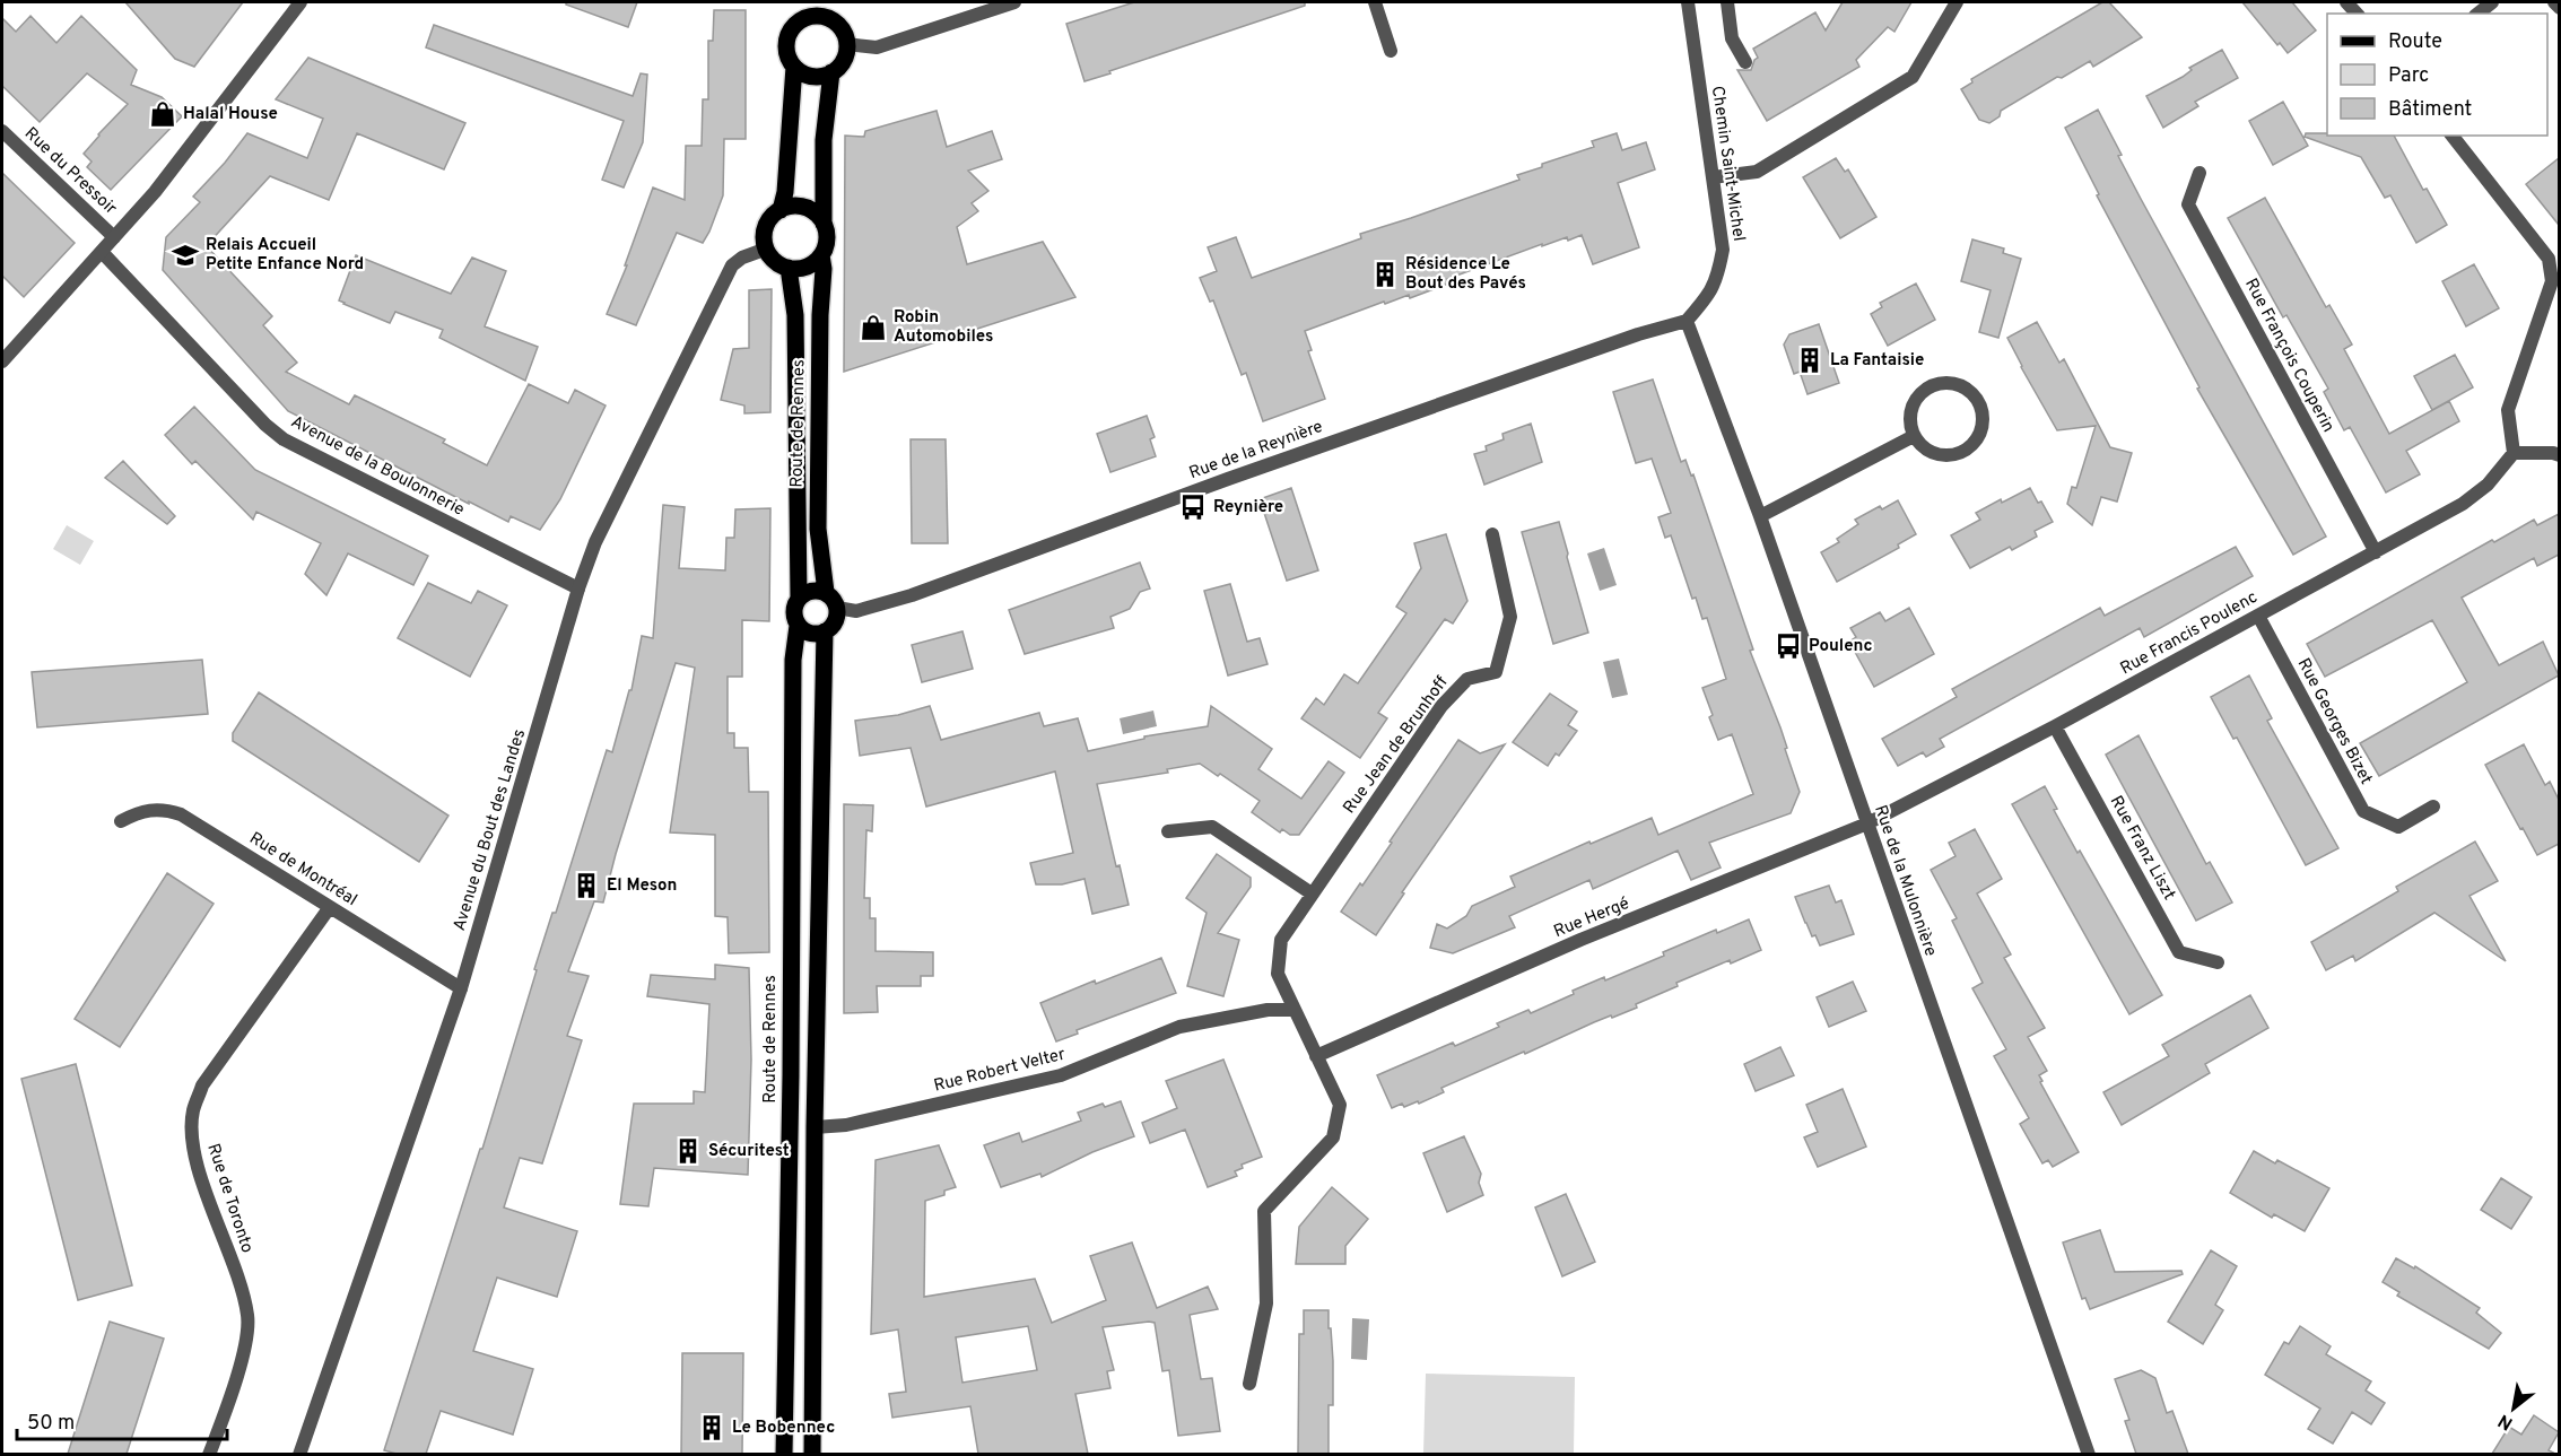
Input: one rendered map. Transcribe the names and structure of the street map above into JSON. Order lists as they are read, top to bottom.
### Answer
{
  "streets": {
    "main road": ["Route de Rennes"],
    "street": [
      "Chemin Saint-Michel",
      "Rue du Pressoir",
      "Rue François Couperin",
      "Rue de la Reynière",
      "Avenue de la Boulonnerie",
      "Rue Francis Poulenc",
      "Rue Georges Bizet",
      "Rue Jean de Brunhoff",
      "Avenue du Bout des Landes",
      "Rue Franz Liszt",
      "Rue de Montréal",
      "Rue de la Mulonnière",
      "Rue Hergé",
      "Rue Robert Velter",
      "Rue de Toronto"
    ]
  },
  "crossings": [
    ["Chemin Saint-Michel", "Rue de la Reynière"],
    ["Chemin Saint-Michel", "Rue de la Mulonnière"],
    ["Rue François Couperin", "Rue Francis Poulenc"],
    ["Route de Rennes", "Rue de la Reynière"],
    ["Route de Rennes", "Avenue du Bout des Landes"],
    ["Rue de la Reynière", "Rue de la Mulonnière"],
    ["Avenue de la Boulonnerie", "Avenue du Bout des Landes"],
    ["Rue Francis Poulenc", "Rue Georges Bizet"],
    ["Rue Francis Poulenc", "Rue Franz Liszt"],
    ["Rue Francis Poulenc", "Rue de la Mulonnière"],
    ["Rue Francis Poulenc", "Rue Hergé"],
    ["Rue Jean de Brunhoff", "Rue Robert Velter"],
    ["Avenue du Bout des Landes", "Rue de Montréal"],
    ["Rue de Montréal", "Rue de Toronto"],
    ["Rue de la Mulonnière", "Rue Hergé"]
  ],
  "places": {
    "shop": ["Halal House", "Robin Automobiles"],
    "school or university": ["Relais Accueil Petite Enfance Nord"],
    "building": [
      "Résidence Le Bout des Pavés",
      "La Fantaisie",
      "El Meson",
      "Sécuritest",
      "Le Bobennec"
    ],
    "bus stop": ["Reynière", "Poulenc"]
  },
  "legend": ["Route", "Parc", "Bâtiment"],
  "scale_bar": "50 m",
  "north": "bottom left"
}
